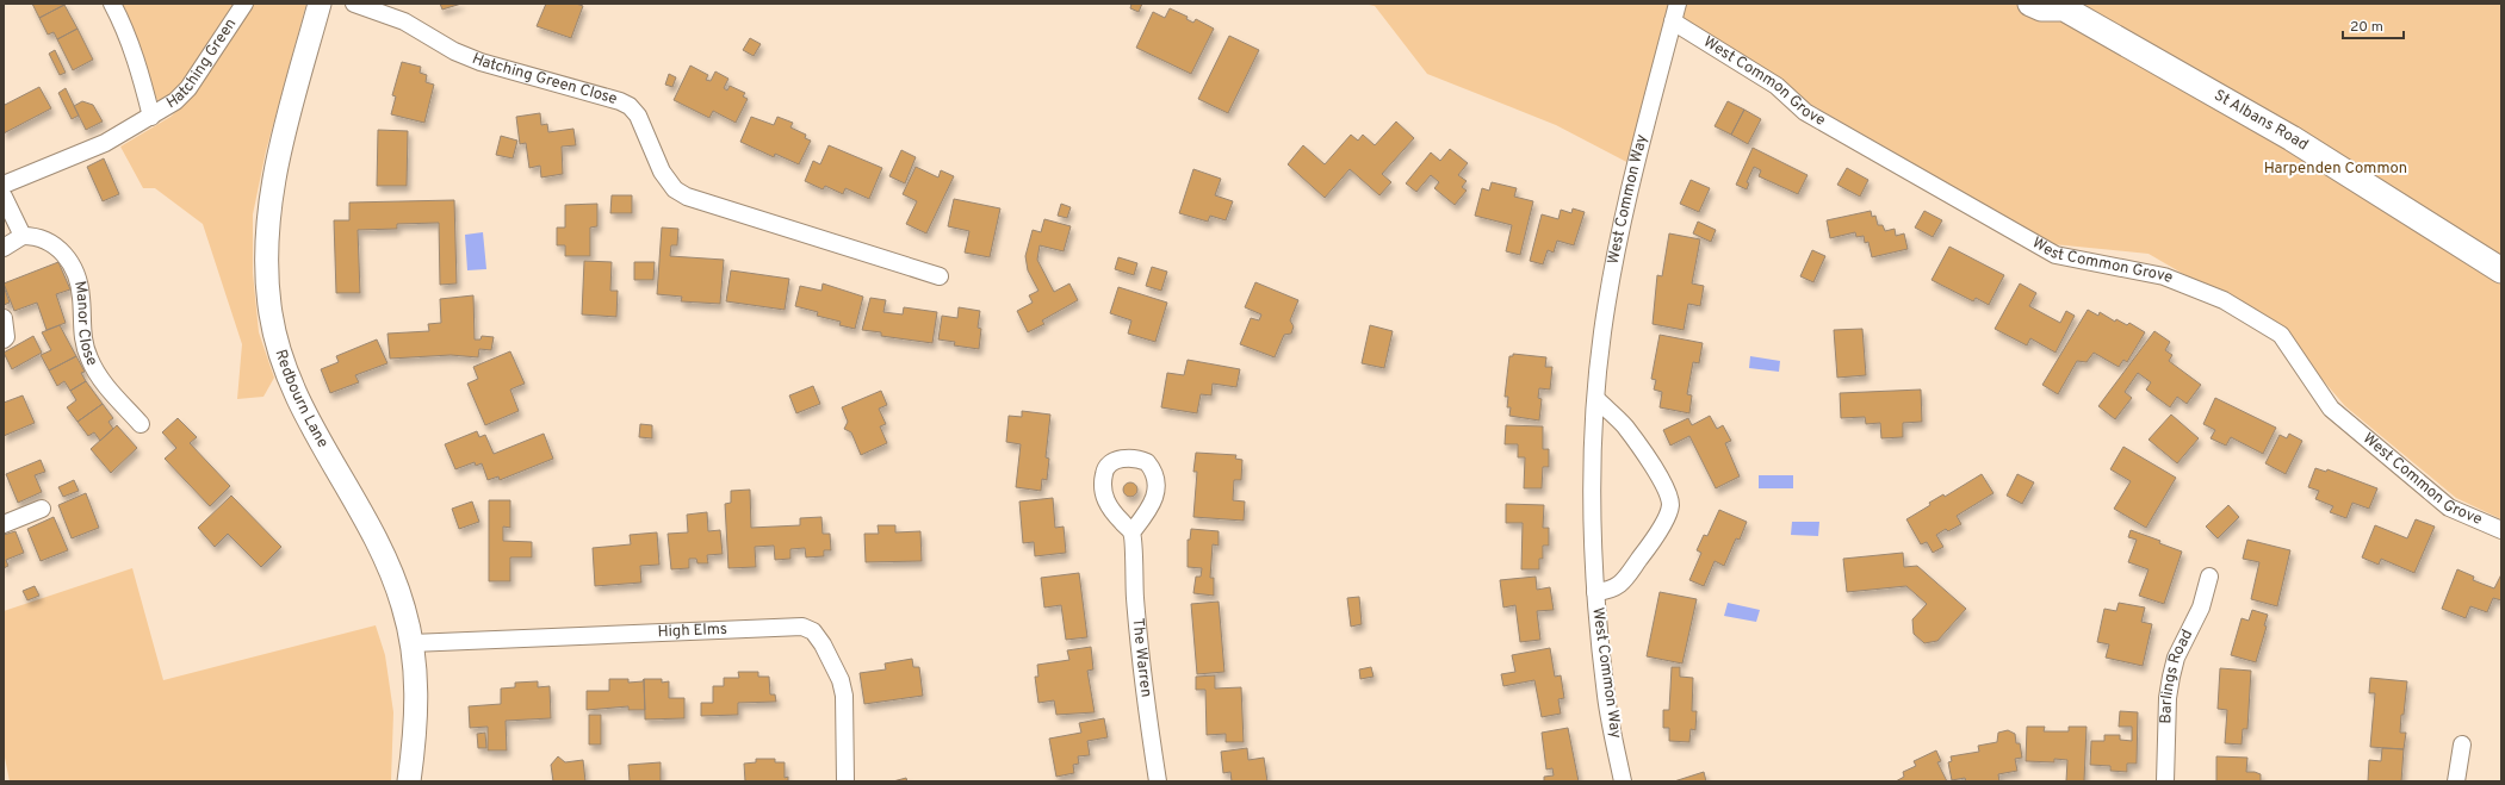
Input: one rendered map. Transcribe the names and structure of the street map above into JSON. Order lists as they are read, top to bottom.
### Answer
{
  "streets": {
    "main road": ["St Albans Road", "Redbourn Lane"],
    "street": [
      "Hatching Green",
      "Hatching Green Close",
      "West Common Grove",
      "West Common Way",
      "Manor Close",
      "High Elms",
      "The Warren",
      "Barlings Road"
    ]
  },
  "crossings": [
    ["West Common Grove", "West Common Way"],
    ["Redbourn Lane", "High Elms"]
  ],
  "parks": ["Harpenden Common"],
  "scale_bar": "20 m"
}
